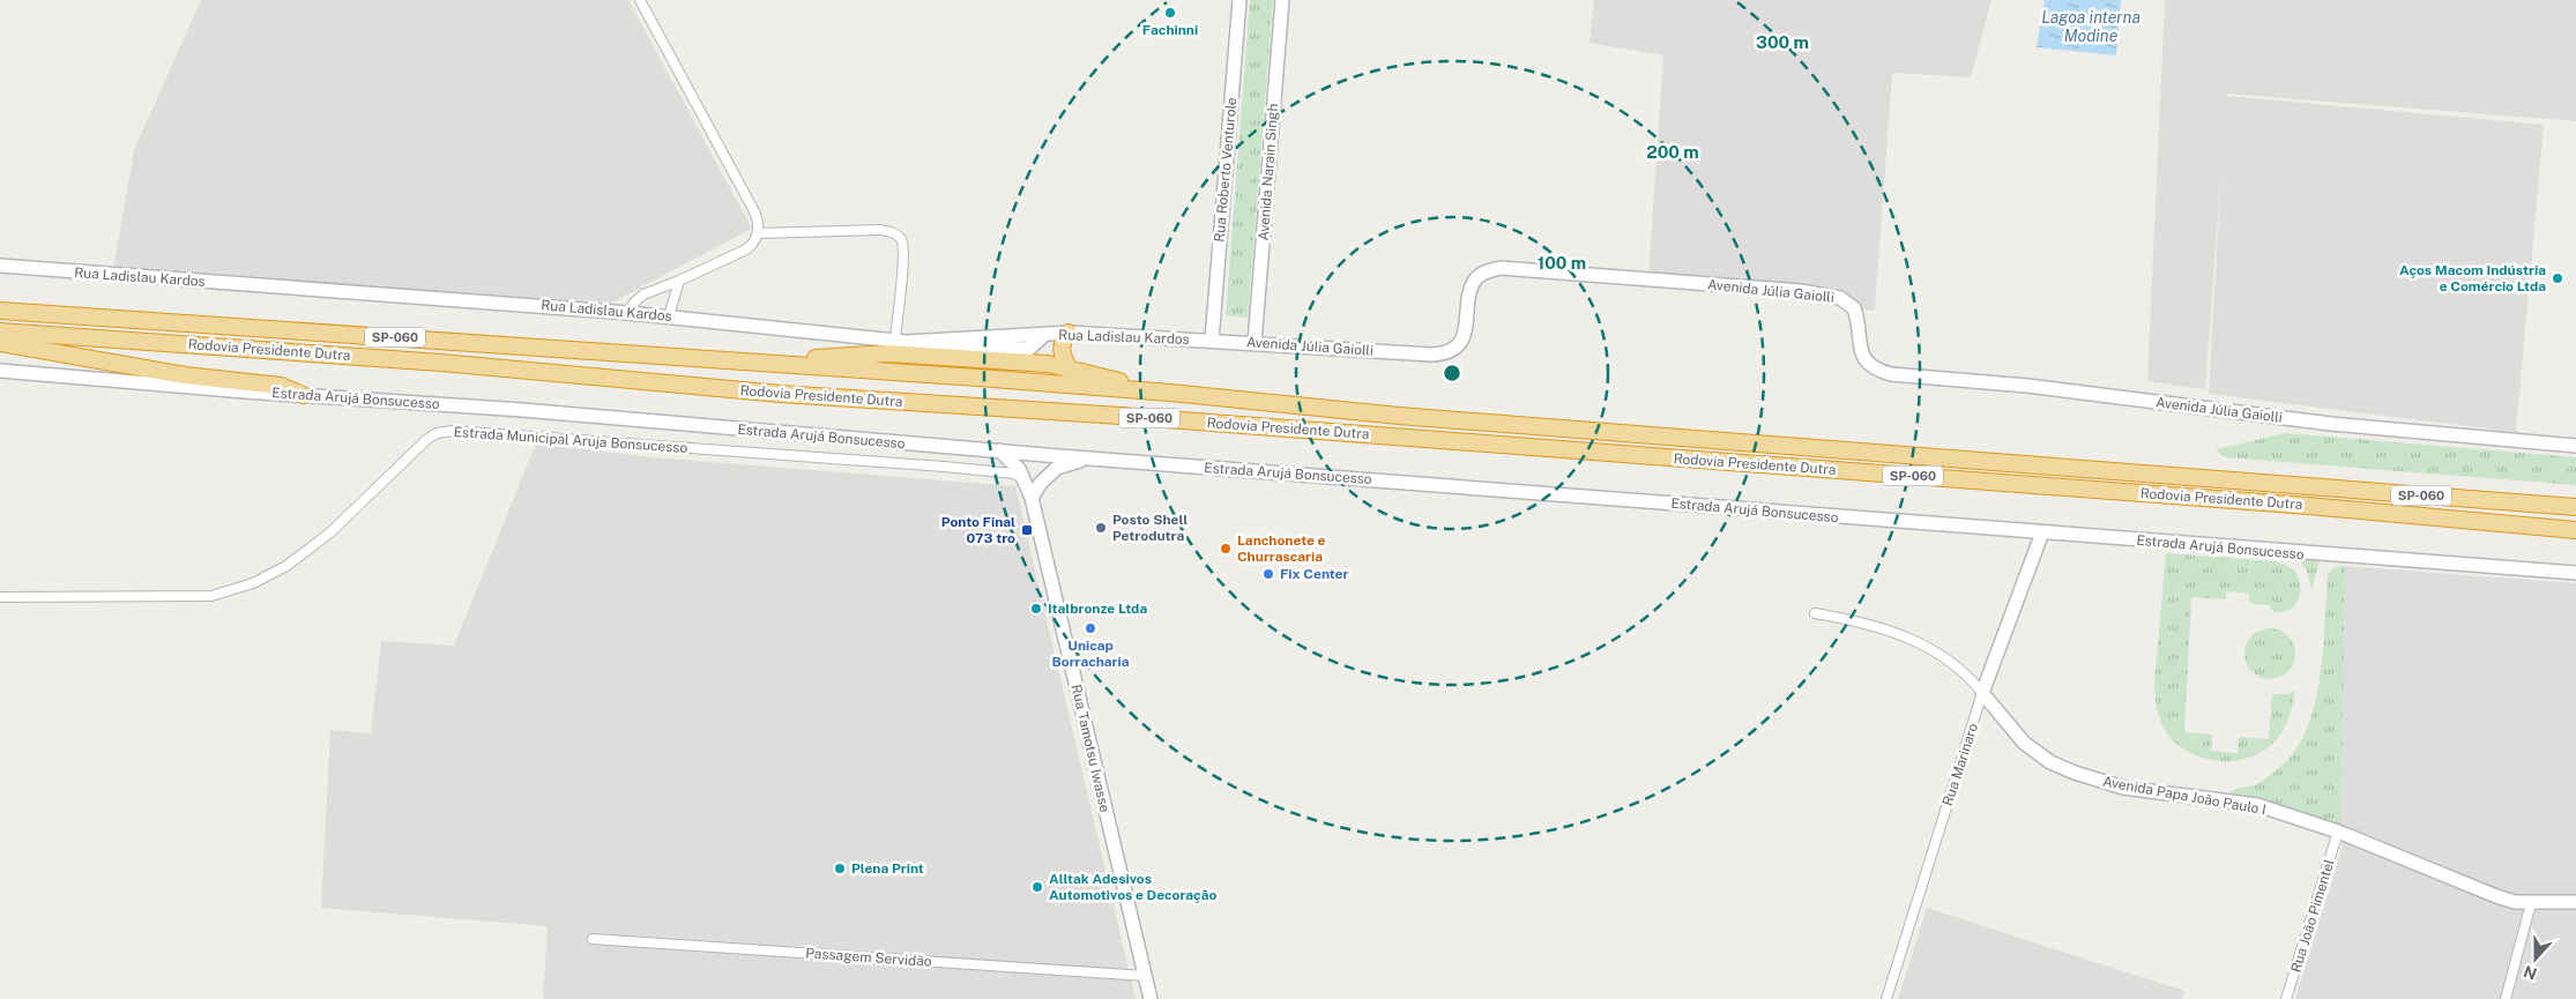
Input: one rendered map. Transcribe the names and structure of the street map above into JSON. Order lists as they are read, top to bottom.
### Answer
{
  "streets": {
    "highway": ["SP-060", "Rodovia Presidente Dutra"],
    "street": [
      "Rua Roberto Venturole",
      "Avenida Narain Singh",
      "Rua Ladislau Kardos",
      "Avenida Júlia Gaiolli",
      "Estrada Arujá Bonsucesso",
      "Estrada Municipal Aruja Bonsucesso",
      "Rua Tamotsu Iwasse",
      "Rua Marinaro",
      "Avenida Papa João Paulo I",
      "Rua João Pimentel",
      "Passagem Servidão"
    ]
  },
  "crossings": [
    ["Rua Roberto Venturole", "Rua Ladislau Kardos"],
    ["Rua Roberto Venturole", "Avenida Júlia Gaiolli"],
    ["Avenida Narain Singh", "Avenida Júlia Gaiolli"],
    ["Rua Ladislau Kardos", "Avenida Júlia Gaiolli"],
    ["Estrada Arujá Bonsucesso", "Rua Tamotsu Iwasse"],
    ["Estrada Arujá Bonsucesso", "Rua Marinaro"],
    ["Estrada Municipal Aruja Bonsucesso", "Rua Tamotsu Iwasse"],
    ["Rua Tamotsu Iwasse", "Passagem Servidão"],
    ["Rua Marinaro", "Avenida Papa João Paulo I"],
    ["Avenida Papa João Paulo I", "Rua João Pimentel"]
  ],
  "water": ["Lagoa interna Modine"],
  "places": {
    "other": [
      "Fachinni",
      "Aços Macom Indústria e Comércio Ltda",
      "Posto Shell Petrodutra",
      "Lanchonete e Churrascaria",
      "Fix Center",
      "Italbronze Ltda",
      "Unicap Borracharia",
      "Plena Print",
      "Alltak Adesivos Automotivos e Decoração"
    ],
    "transit": ["Ponto Final 073 tro"]
  },
  "north": "bottom",
  "rings": ["300 m", "200 m", "100 m"]
}
